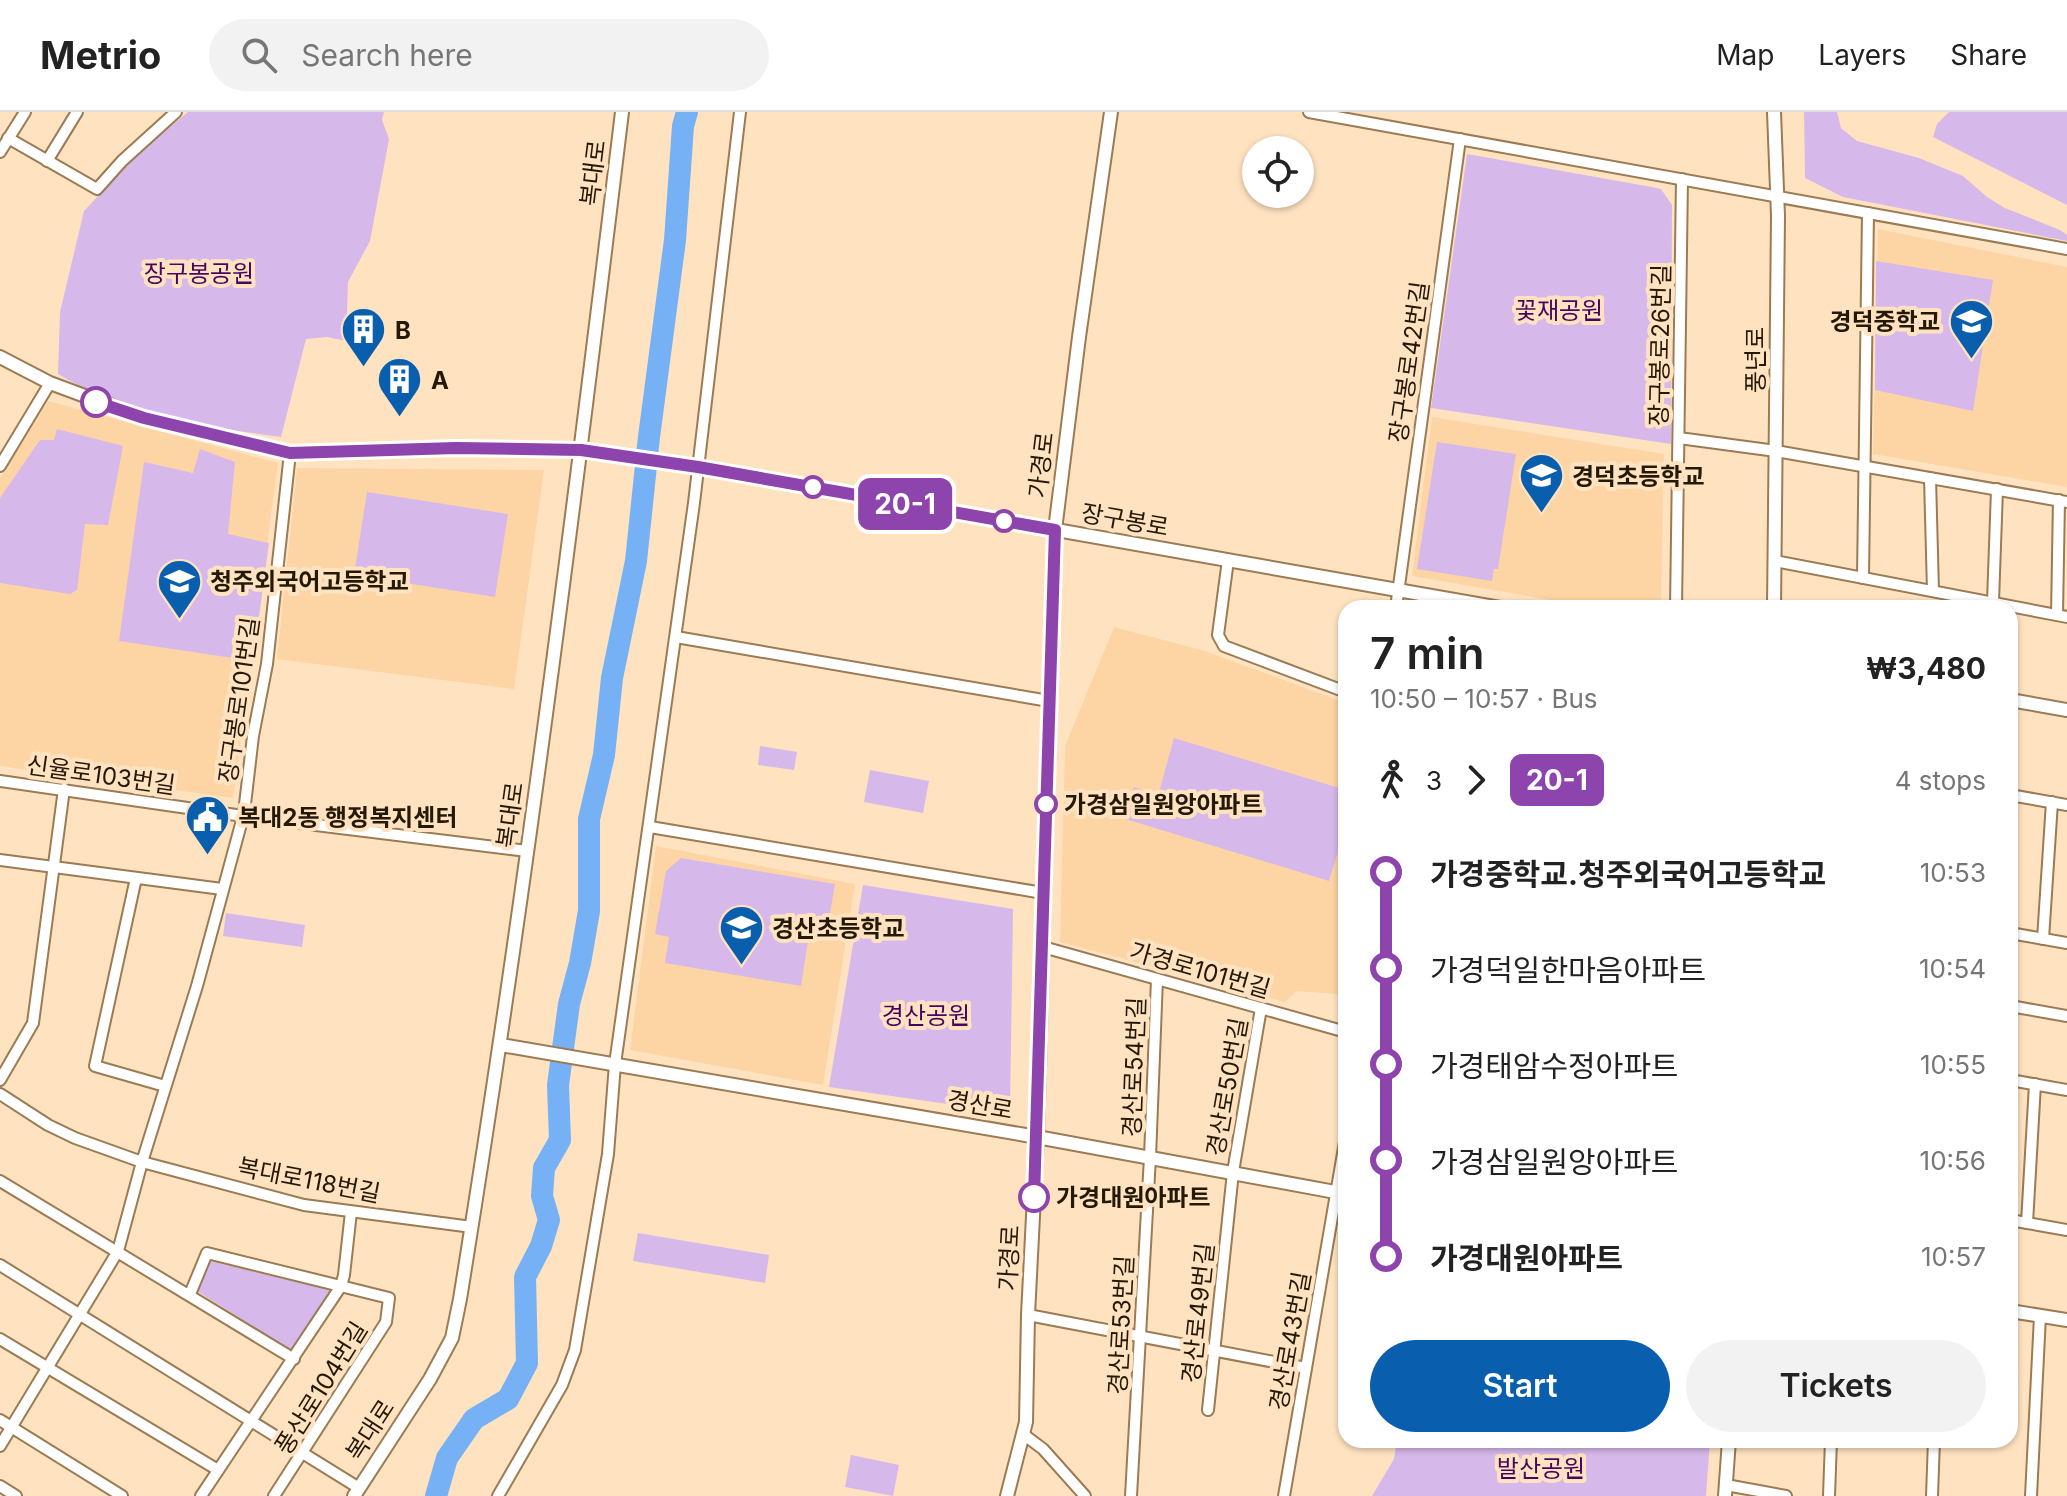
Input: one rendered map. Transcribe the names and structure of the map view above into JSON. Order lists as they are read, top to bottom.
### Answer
{
  "streets": {
    "street": [
      "복대로",
      "장구봉로26번길",
      "풍년로",
      "장구봉로42번길",
      "가경로",
      "장구봉로",
      "장구봉로101번길",
      "신율로103번길",
      "가경로101번길",
      "경산로54번길",
      "경산로50번길",
      "경산로",
      "복대로118번길",
      "경산로49번길",
      "경산로53번길",
      "경산로43번길",
      "풍산로104번길"
    ]
  },
  "crossings": [
    ["복대로", "장구봉로"],
    ["복대로", "신율로103번길"],
    ["복대로", "경산로"],
    ["복대로", "복대로118번길"],
    ["장구봉로42번길", "장구봉로"],
    ["가경로", "장구봉로"],
    ["가경로", "가경로101번길"],
    ["가경로", "경산로"],
    ["장구봉로101번길", "신율로103번길"],
    ["장구봉로101번길", "복대로118번길"],
    ["가경로101번길", "경산로54번길"],
    ["가경로101번길", "경산로50번길"],
    ["경산로54번길", "경산로"],
    ["경산로54번길", "경산로53번길"],
    ["경산로50번길", "경산로"],
    ["경산로50번길", "경산로49번길"],
    ["경산로", "경산로49번길"],
    ["경산로", "경산로53번길"]
  ],
  "parks": [
    "장구봉공원",
    "꽃재공원",
    "경산공원",
    "발산공원"
  ],
  "places": {
    "school or university": [
      "경덕중학교",
      "경덕초등학교",
      "청주외국어고등학교",
      "경산초등학교"
    ],
    "building": ["B", "A"],
    "other": ["가경삼일원앙아파트", "가경대원아파트"],
    "public building": ["복대2동 행정복지센터"]
  },
  "lines": ["bus line 20-1"],
  "page": {
    "header": "Metrio",
    "search": "Search here",
    "nav": ["Map", "Layers", "Share"],
    "on_map": "20-1",
    "heading": ["7 min", "10:50 – 10:57 · Bus", "₩3,480"],
    "legs": ["3", "20-1", "4 stops"],
    "list": [
      {
        "name": "가경중학교.청주외국어고등학교",
        "value": "10:53"
      },
      {
        "name": "가경덕일한마음아파트",
        "value": "10:54"
      },
      {
        "name": "가경태암수정아파트",
        "value": "10:55"
      },
      {
        "name": "가경삼일원앙아파트",
        "value": "10:56"
      },
      {
        "name": "가경대원아파트",
        "value": "10:57"
      }
    ],
    "buttons": ["Start", "Tickets"]
  }
}
